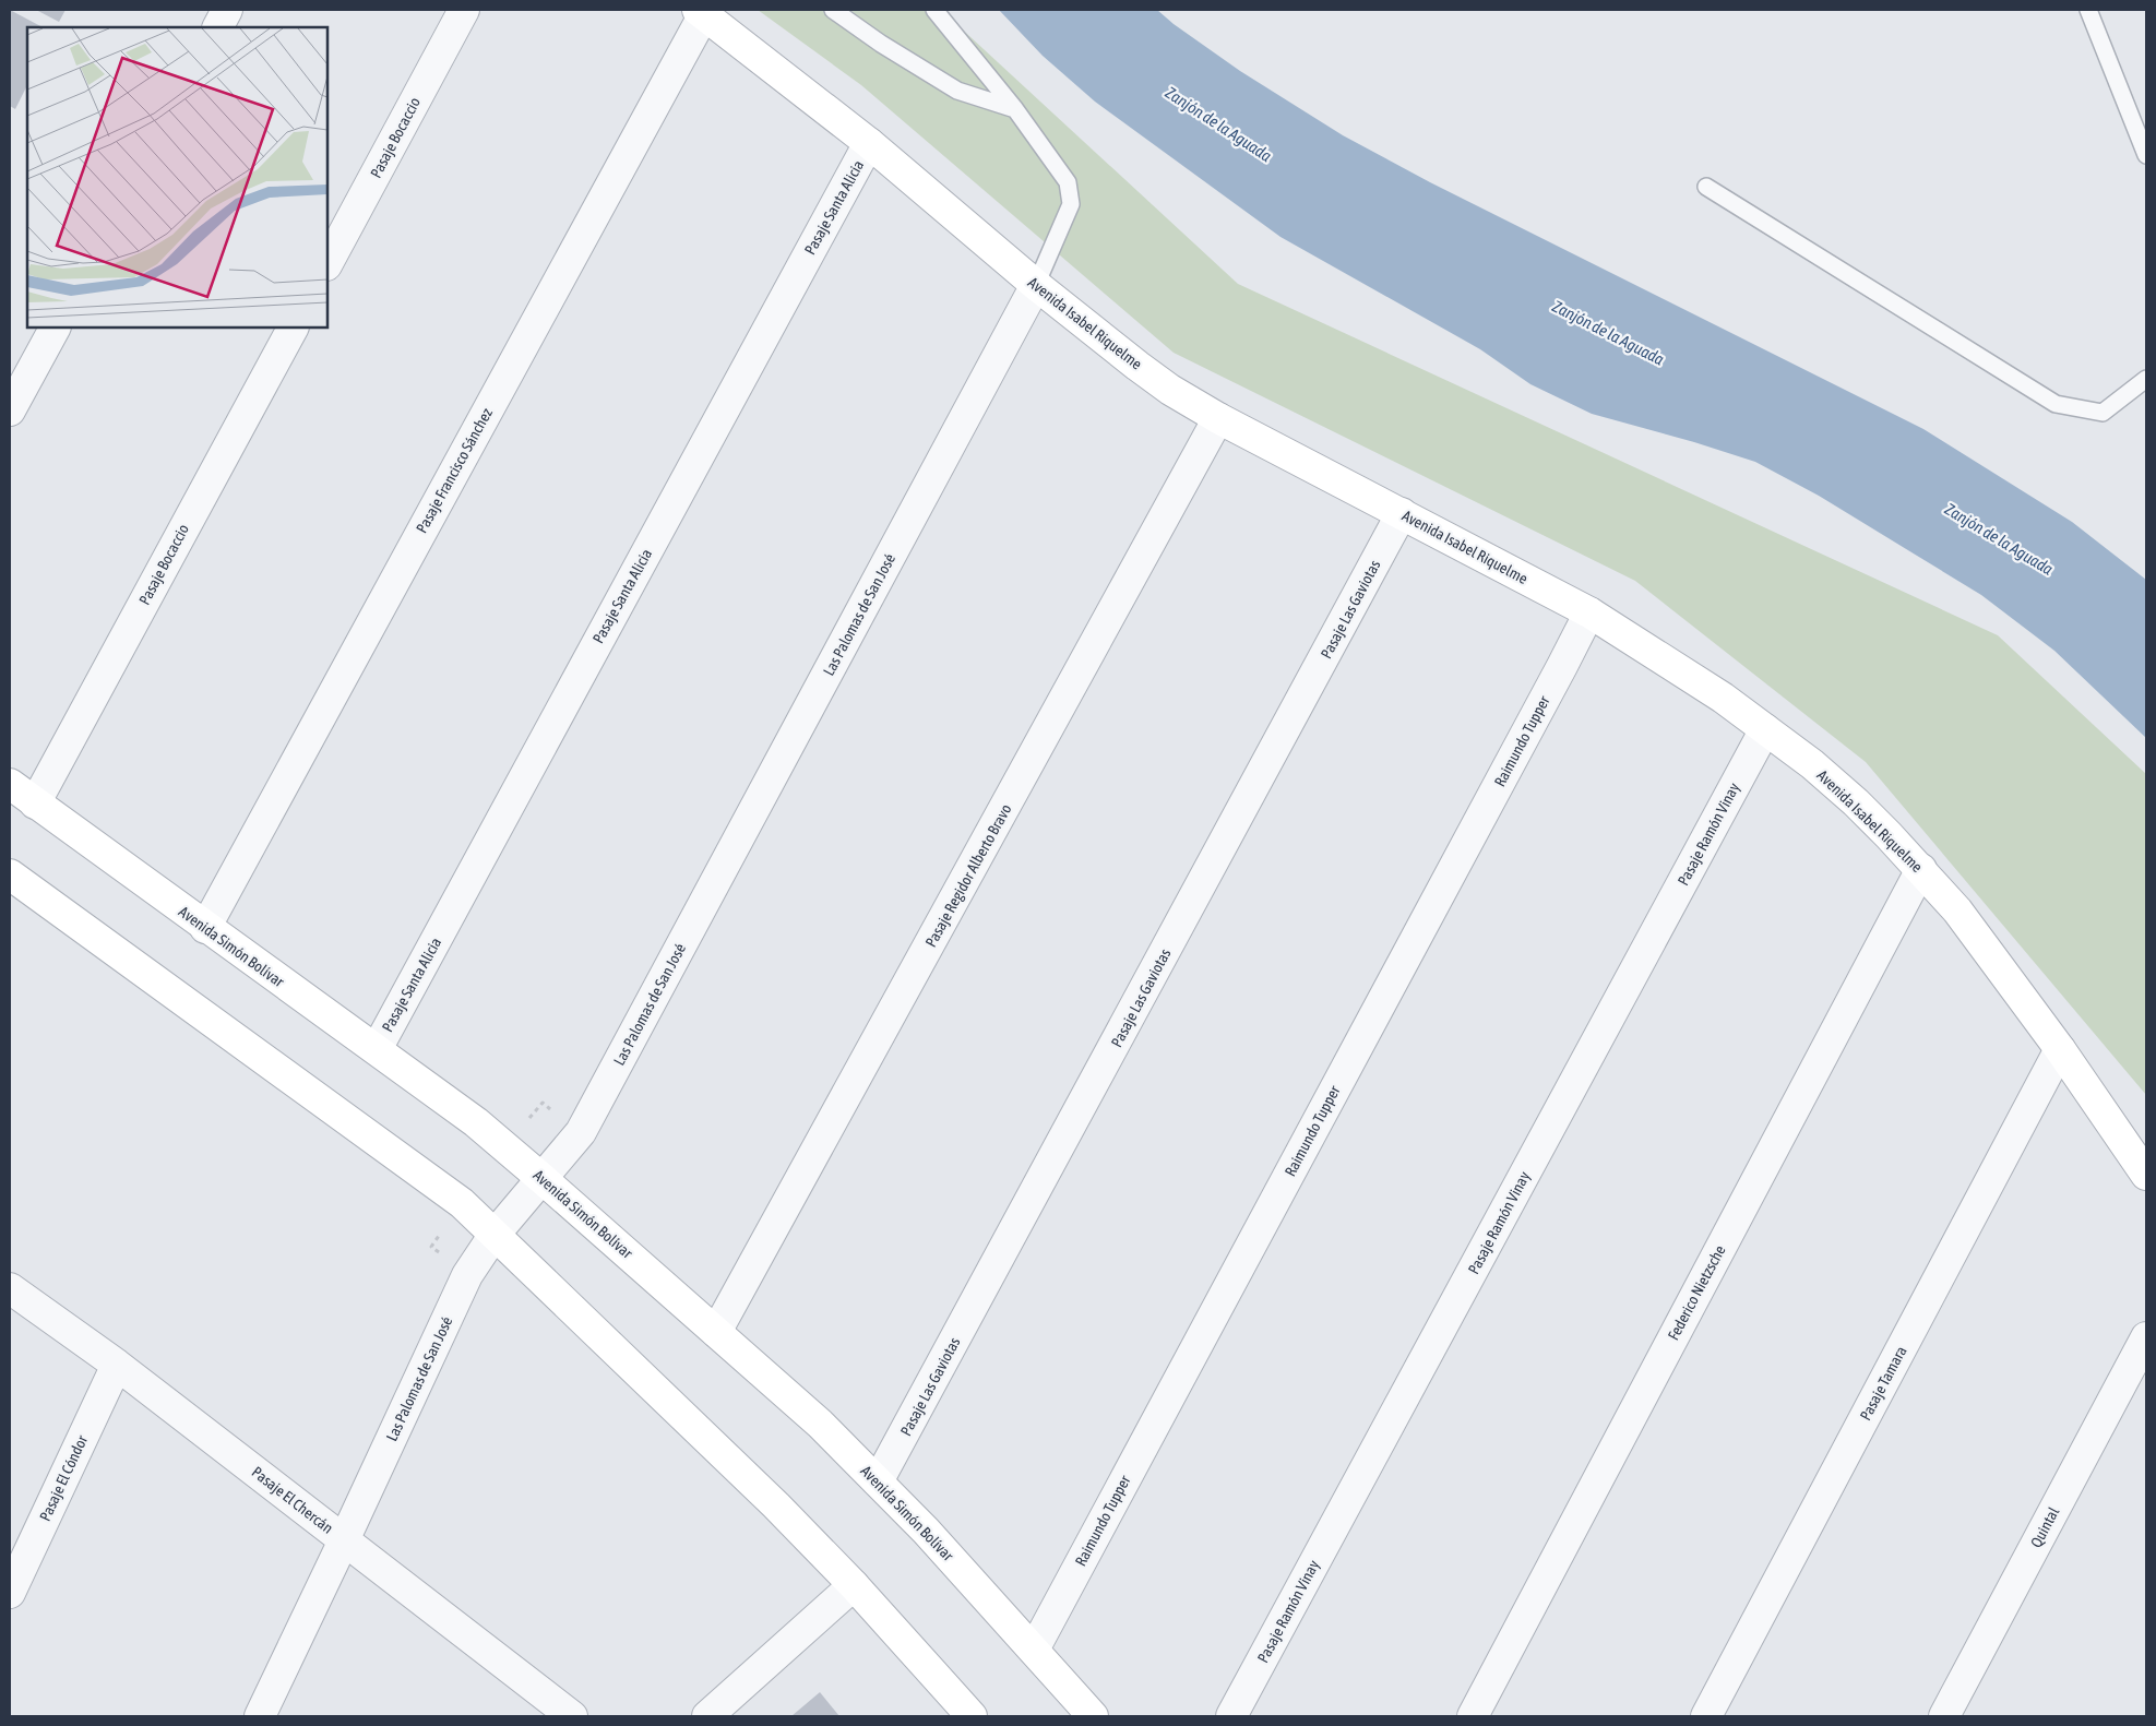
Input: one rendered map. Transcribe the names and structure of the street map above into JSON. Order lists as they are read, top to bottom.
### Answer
{
  "streets": {
    "main road": ["Avenida Isabel Riquelme", "Avenida Simón Bolívar"],
    "street": [
      "Pasaje Bocaccio",
      "Pasaje Santa Alicia",
      "Pasaje Francisco Sánchez",
      "Pasaje Las Gaviotas",
      "Las Palomas de San José",
      "Raimundo Tupper",
      "Pasaje Ramón Vinay",
      "Pasaje Regidor Alberto Bravo",
      "Federico Nietzsche",
      "Pasaje Tamara",
      "Pasaje El Cóndor",
      "Pasaje El Chercán",
      "Quintal"
    ]
  },
  "crossings": [
    ["Pasaje Bocaccio", "Avenida Simón Bolívar"],
    ["Pasaje Santa Alicia", "Avenida Isabel Riquelme"],
    ["Pasaje Santa Alicia", "Avenida Simón Bolívar"],
    ["Avenida Isabel Riquelme", "Pasaje Francisco Sánchez"],
    ["Avenida Isabel Riquelme", "Pasaje Las Gaviotas"],
    ["Avenida Isabel Riquelme", "Las Palomas de San José"],
    ["Avenida Isabel Riquelme", "Raimundo Tupper"],
    ["Avenida Isabel Riquelme", "Pasaje Ramón Vinay"],
    ["Avenida Isabel Riquelme", "Pasaje Regidor Alberto Bravo"],
    ["Avenida Isabel Riquelme", "Federico Nietzsche"],
    ["Avenida Isabel Riquelme", "Pasaje Tamara"],
    ["Pasaje Francisco Sánchez", "Avenida Simón Bolívar"],
    ["Pasaje Las Gaviotas", "Avenida Simón Bolívar"],
    ["Las Palomas de San José", "Avenida Simón Bolívar"],
    ["Las Palomas de San José", "Pasaje El Chercán"],
    ["Raimundo Tupper", "Avenida Simón Bolívar"],
    ["Pasaje Regidor Alberto Bravo", "Avenida Simón Bolívar"],
    ["Pasaje El Cóndor", "Pasaje El Chercán"]
  ],
  "water": ["Zanjón de la Aguada"]
}
